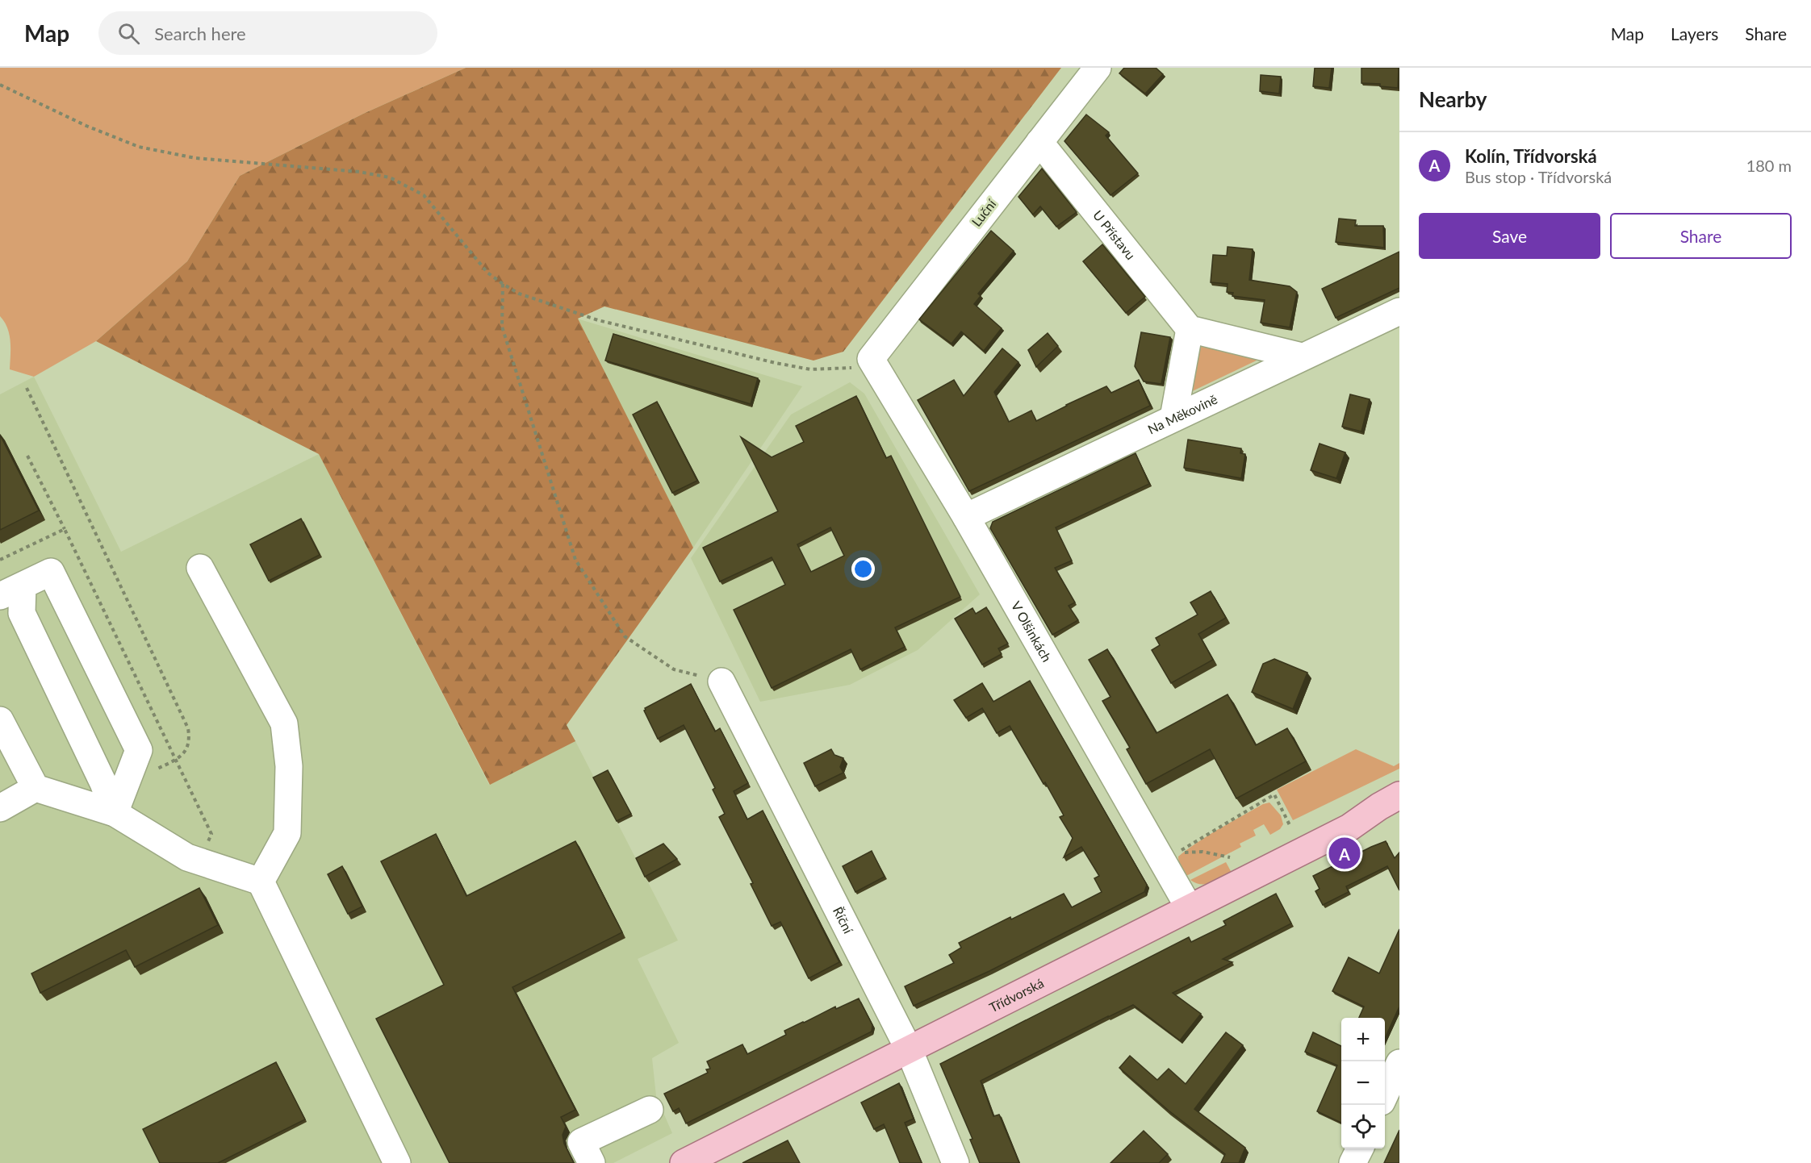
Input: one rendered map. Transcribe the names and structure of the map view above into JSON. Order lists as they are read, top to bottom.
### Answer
{
  "streets": {
    "main road": ["Třídvorská"],
    "street": [
      "Luční",
      "U Přístavu",
      "Na Měkovině",
      "V Olšinkách",
      "Říční"
    ]
  },
  "crossings": [
    ["Luční", "U Přístavu"],
    ["Luční", "V Olšinkách"],
    ["Na Měkovině", "V Olšinkách"],
    ["V Olšinkách", "Třídvorská"],
    ["Říční", "Třídvorská"]
  ],
  "page": {
    "header": "Map",
    "search": "Search here",
    "nav": ["Map", "Layers", "Share"],
    "heading": "Nearby",
    "list": [
      {
        "mark": "A",
        "name": "Kolín, Třídvorská",
        "note": "Bus stop · Třídvorská",
        "value": "180 m"
      }
    ],
    "buttons": ["Save", "Share"],
    "pins": "A",
    "map_buttons": ["+", "−"]
  }
}
